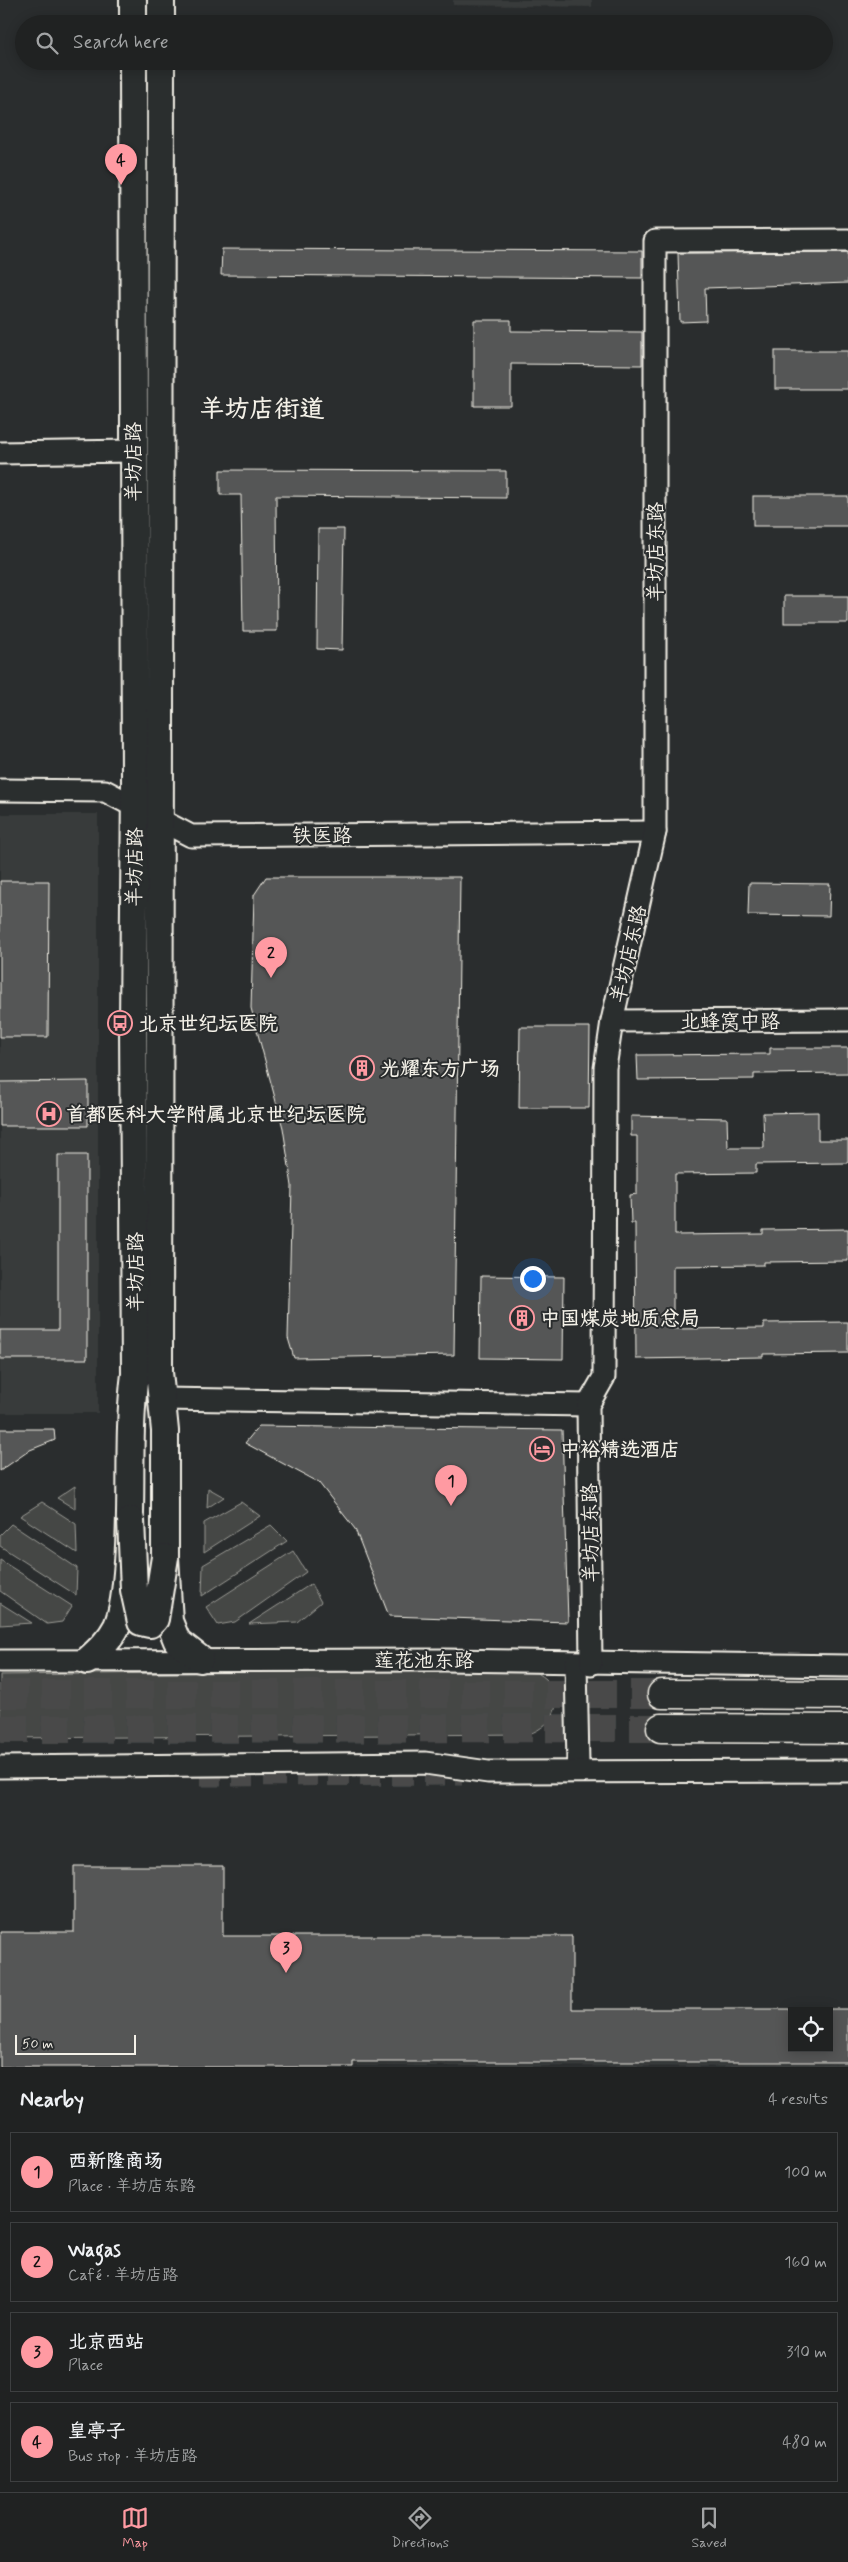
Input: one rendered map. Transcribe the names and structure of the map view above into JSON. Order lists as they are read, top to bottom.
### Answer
{
  "streets": {
    "main road": ["羊坊店路"],
    "street": [
      "羊坊店东路",
      "铁医路",
      "北蜂窝中路",
      "莲花池东路"
    ]
  },
  "crossings": [
    ["羊坊店路", "铁医路"],
    ["羊坊店路", "莲花池东路"],
    ["羊坊店东路", "铁医路"],
    ["羊坊店东路", "北蜂窝中路"],
    ["羊坊店东路", "莲花池东路"]
  ],
  "districts": ["羊坊店街道"],
  "places": {
    "bus stop": ["北京世纪坛医院"],
    "building": ["光耀东方广场", "中国煤炭地质总局"],
    "hospital": ["首都医科大学附属北京世纪坛医院"],
    "hotel": ["中裕精选酒店"]
  },
  "scale_bar": "50 m",
  "page": {
    "search": "Search here",
    "pins": [
      "4",
      "2",
      "1",
      "3"
    ],
    "scale": "50 m",
    "heading": ["Nearby", "4 results"],
    "list": [
      {
        "mark": "1",
        "name": "西新隆商场",
        "note": "Place · 羊坊店东路",
        "value": "100 m"
      },
      {
        "mark": "2",
        "name": "Wagas",
        "note": "Café · 羊坊店路",
        "value": "160 m"
      },
      {
        "mark": "3",
        "name": "北京西站",
        "note": "Place",
        "value": "310 m"
      },
      {
        "mark": "4",
        "name": "皇亭子",
        "note": "Bus stop · 羊坊店路",
        "value": "480 m"
      }
    ],
    "nav": ["Map", "Directions", "Saved"]
  }
}
